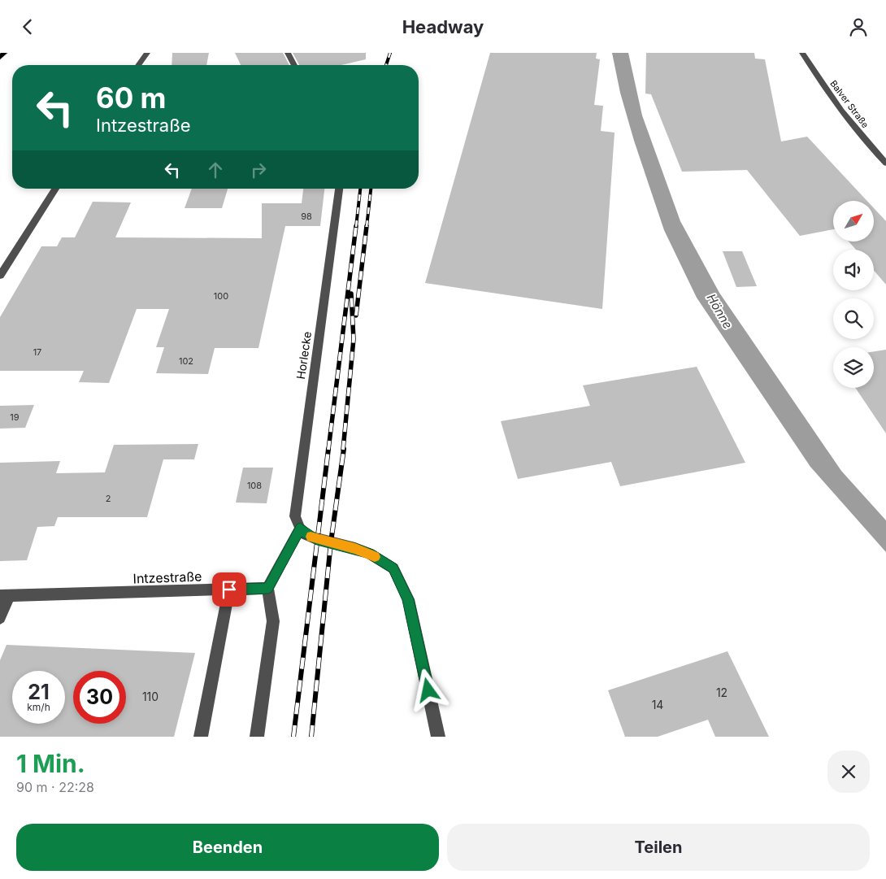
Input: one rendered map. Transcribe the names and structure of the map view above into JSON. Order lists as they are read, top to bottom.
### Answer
{
  "streets": {
    "street": ["Balver Straße", "Horlecke", "Intzestraße"]
  },
  "water": ["Hönne"],
  "house_numbers": [
    "98",
    "100",
    "17",
    "102",
    "19",
    "108",
    "2",
    "12",
    "110",
    "14"
  ],
  "north": "top right",
  "page": {
    "header": "Headway",
    "turn": ["60 m", "Intzestraße"],
    "speed": "21 km/h",
    "limit": "30",
    "heading": ["1 Min.", "90 m · 22:28"],
    "buttons": ["Beenden", "Teilen"]
  }
}
